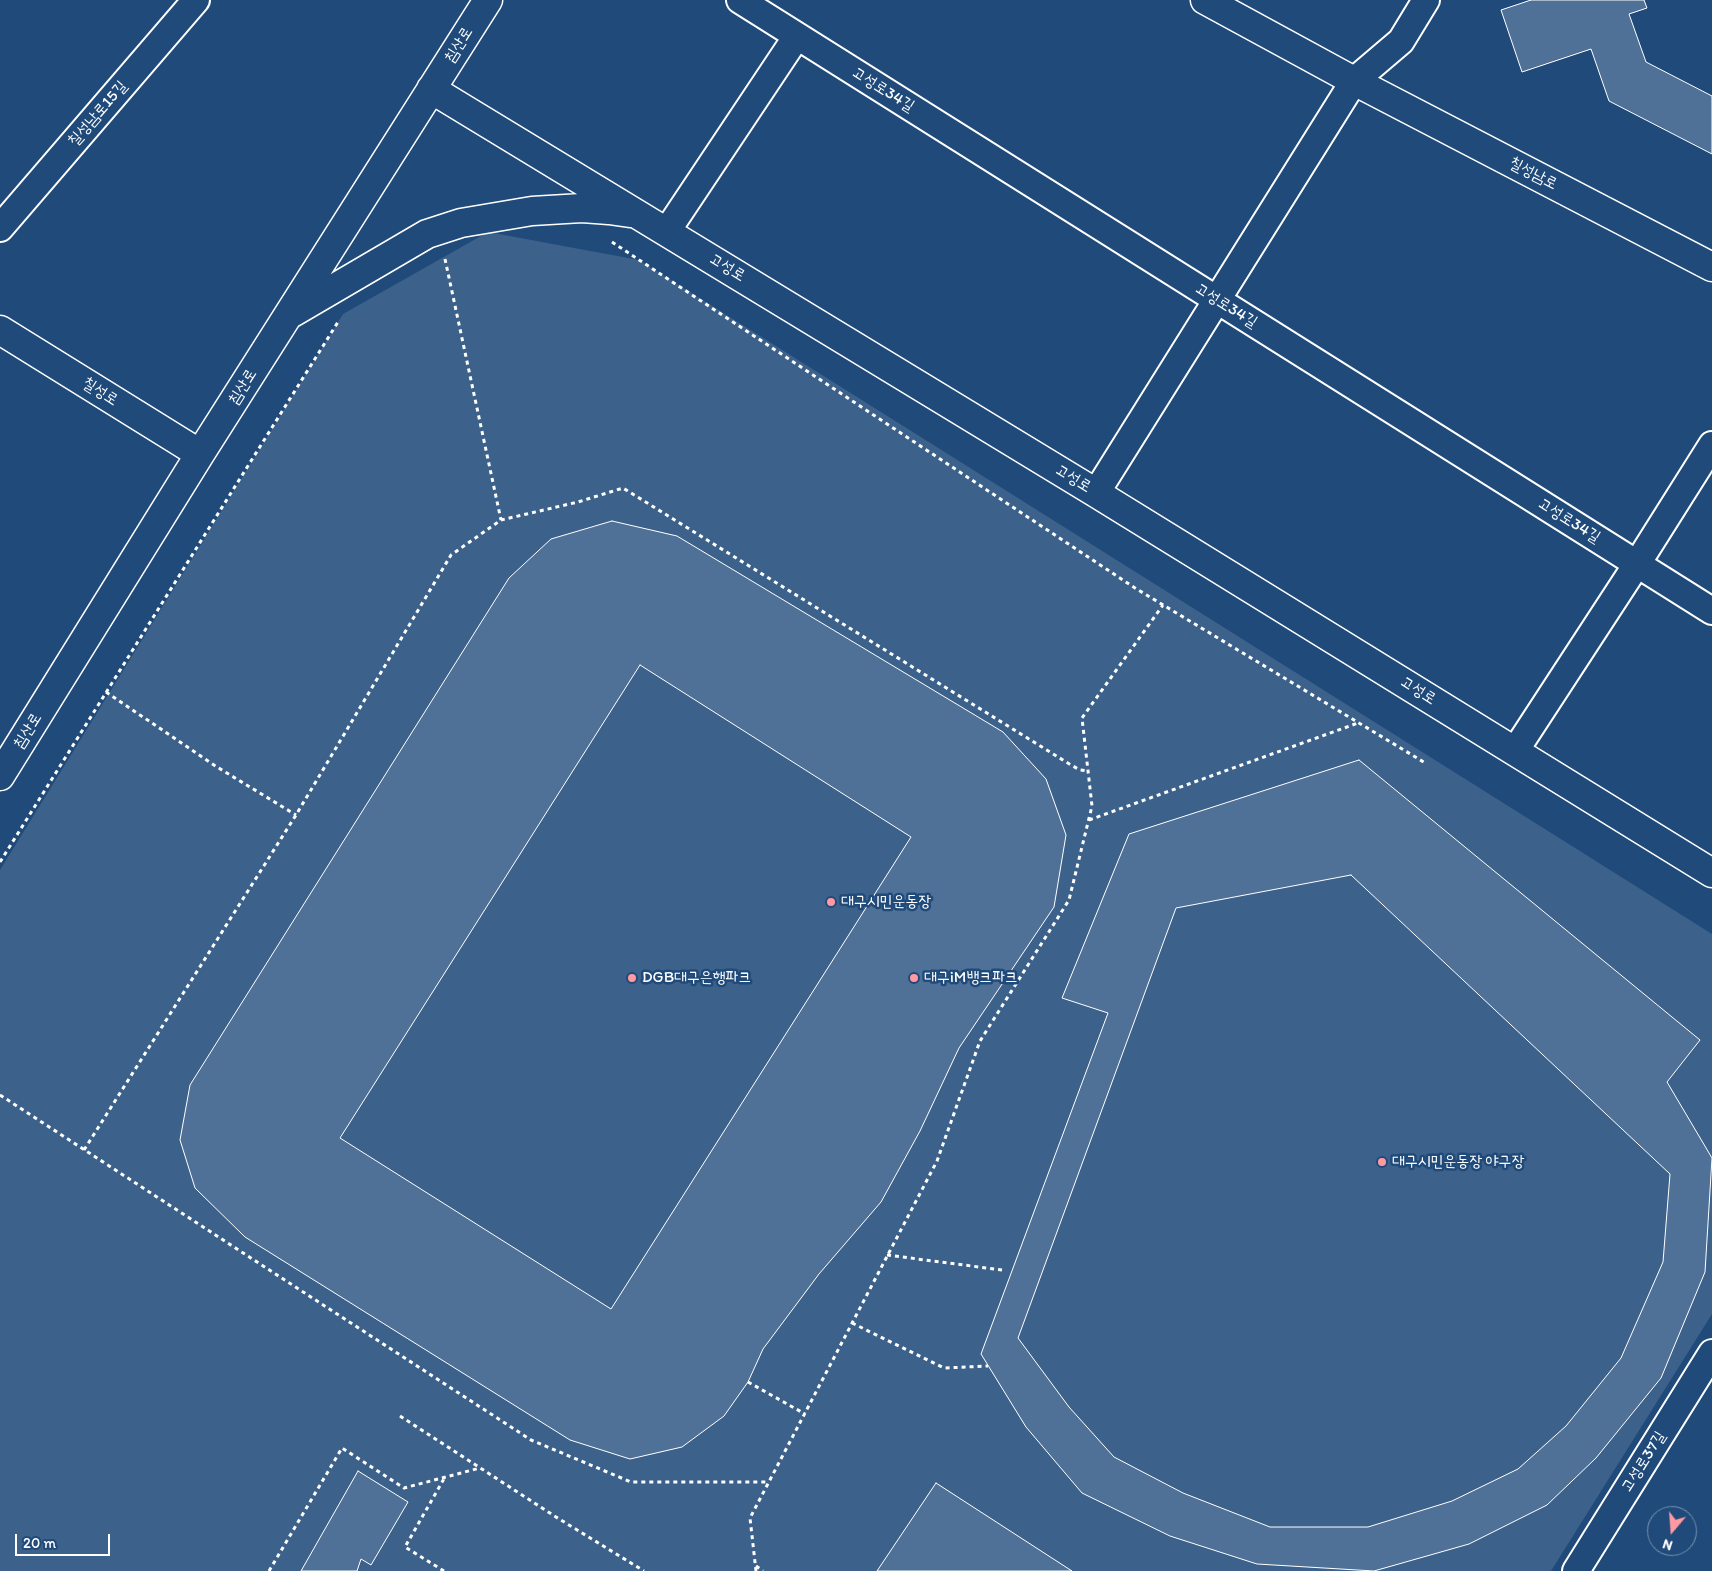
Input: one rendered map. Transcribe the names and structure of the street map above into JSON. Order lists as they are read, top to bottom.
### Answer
{
  "streets": {
    "street": [
      "침산로",
      "고성로34길",
      "칠성남로15길",
      "칠성남로",
      "고성로",
      "칠성로",
      "고성로37길"
    ]
  },
  "crossings": [
    ["침산로", "고성로"],
    ["침산로", "칠성로"]
  ],
  "places": [
    "대구시민운동장",
    "DGB대구은행파크",
    "대구iM뱅크파크",
    "대구시민운동장 야구장"
  ],
  "scale_bar": "20 m",
  "north": "bottom"
}
